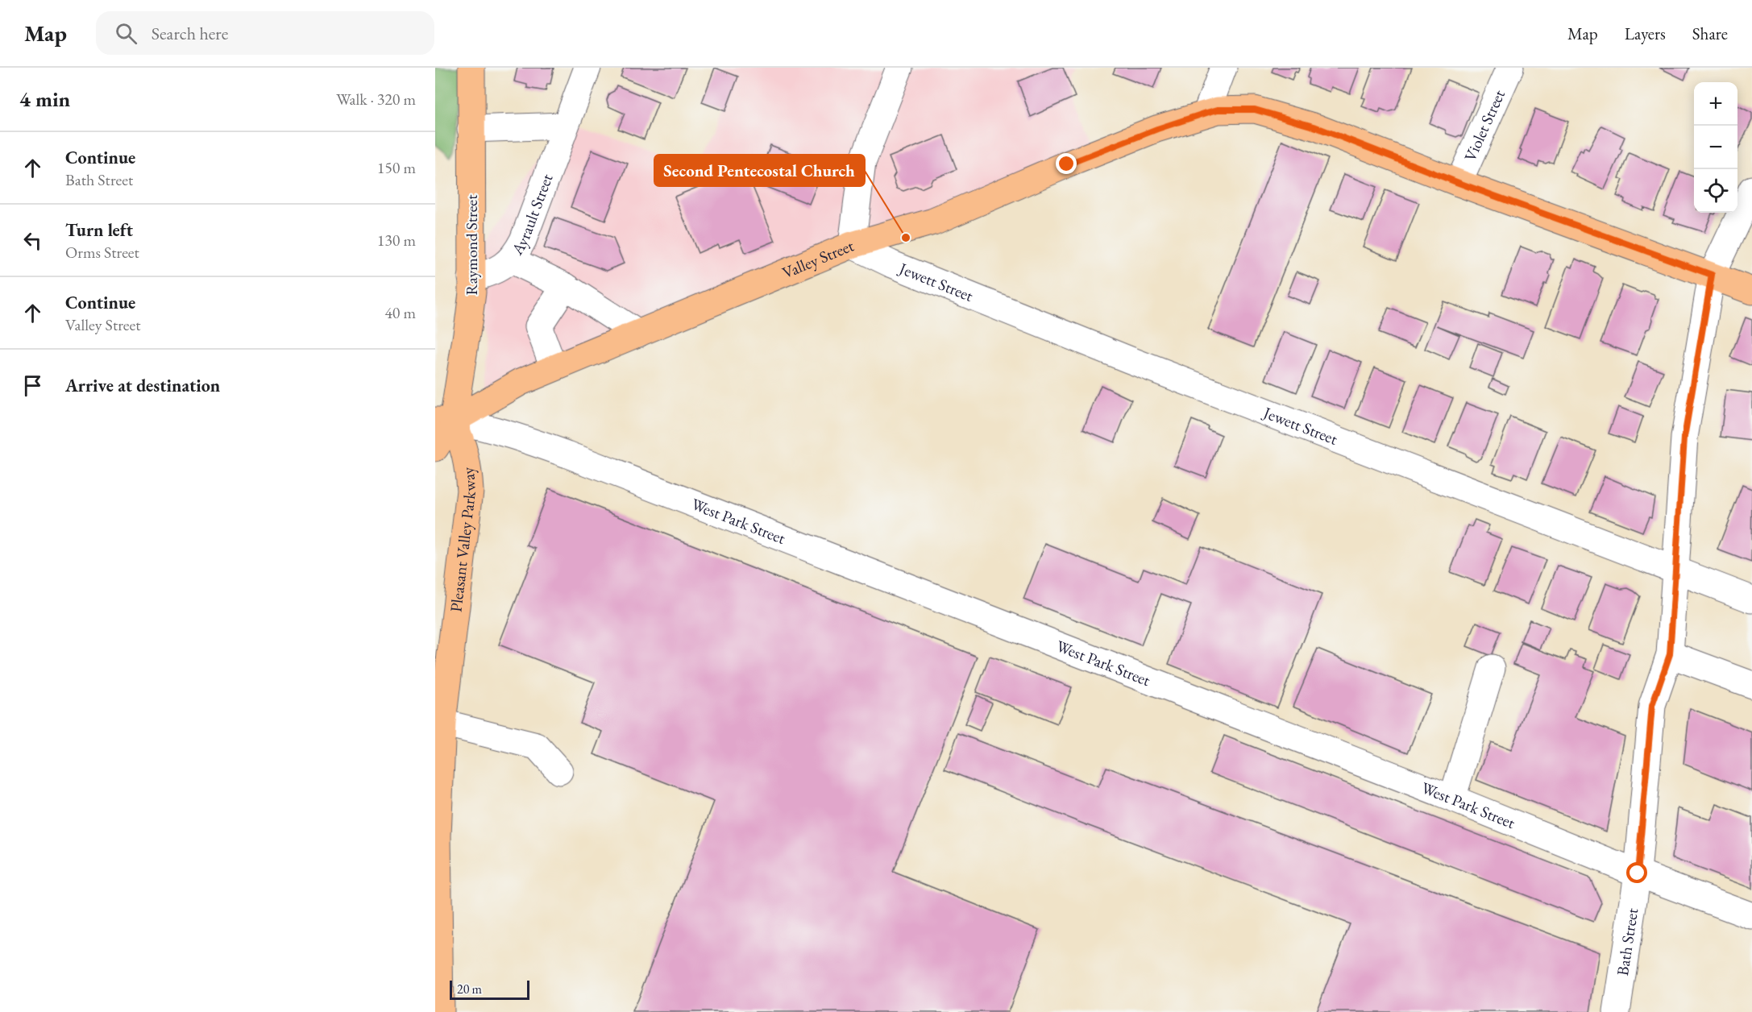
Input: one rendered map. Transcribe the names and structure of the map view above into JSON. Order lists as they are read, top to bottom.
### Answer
{
  "streets": {
    "main road": ["Raymond Street", "Valley Street", "Pleasant Valley Parkway"],
    "street": [
      "Violet Street",
      "Ayrault Street",
      "Jewett Street",
      "West Park Street",
      "Bath Street"
    ]
  },
  "crossings": [
    ["Violet Street", "Valley Street"],
    ["Ayrault Street", "Raymond Street"],
    ["Raymond Street", "Valley Street"],
    ["Raymond Street", "West Park Street"],
    ["Raymond Street", "Pleasant Valley Parkway"],
    ["Valley Street", "Jewett Street"],
    ["Valley Street", "West Park Street"],
    ["Valley Street", "Pleasant Valley Parkway"],
    ["Valley Street", "Bath Street"],
    ["Jewett Street", "Bath Street"],
    ["West Park Street", "Pleasant Valley Parkway"],
    ["West Park Street", "Bath Street"]
  ],
  "places": ["Second Pentecostal Church"],
  "scale_bar": "20 m",
  "page": {
    "header": "Map",
    "search": "Search here",
    "nav": ["Map", "Layers", "Share"],
    "heading": ["4 min", "Walk · 320 m"],
    "map_buttons": ["+", "−"],
    "list": [
      ["Continue", "Bath Street", "150 m"],
      ["Turn left", "Orms Street", "130 m"],
      ["Continue", "Valley Street", "40 m"],
      "Arrive at destination"
    ],
    "scale": "20 m"
  }
}
